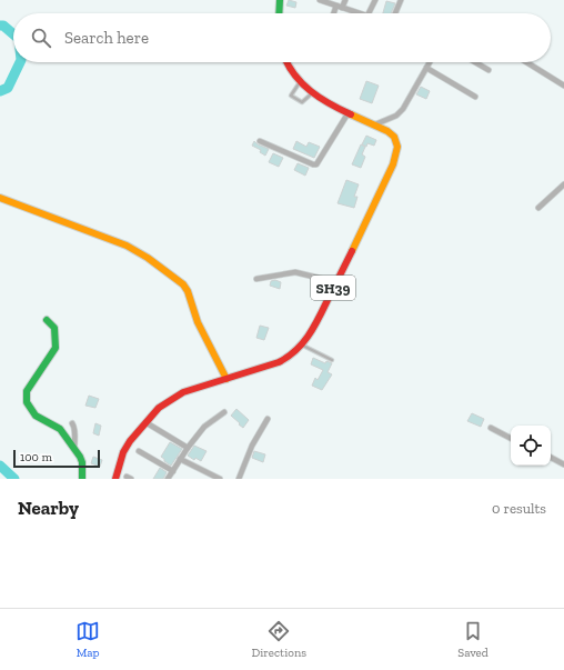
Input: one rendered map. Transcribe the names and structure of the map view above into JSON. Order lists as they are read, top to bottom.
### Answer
{
  "streets": {
    "main road": ["SH39"]
  },
  "scale_bar": "100 m",
  "page": {
    "search": "Search here",
    "scale": "100 m",
    "heading": ["Nearby", "0 results"],
    "nav": ["Map", "Directions", "Saved"]
  }
}
